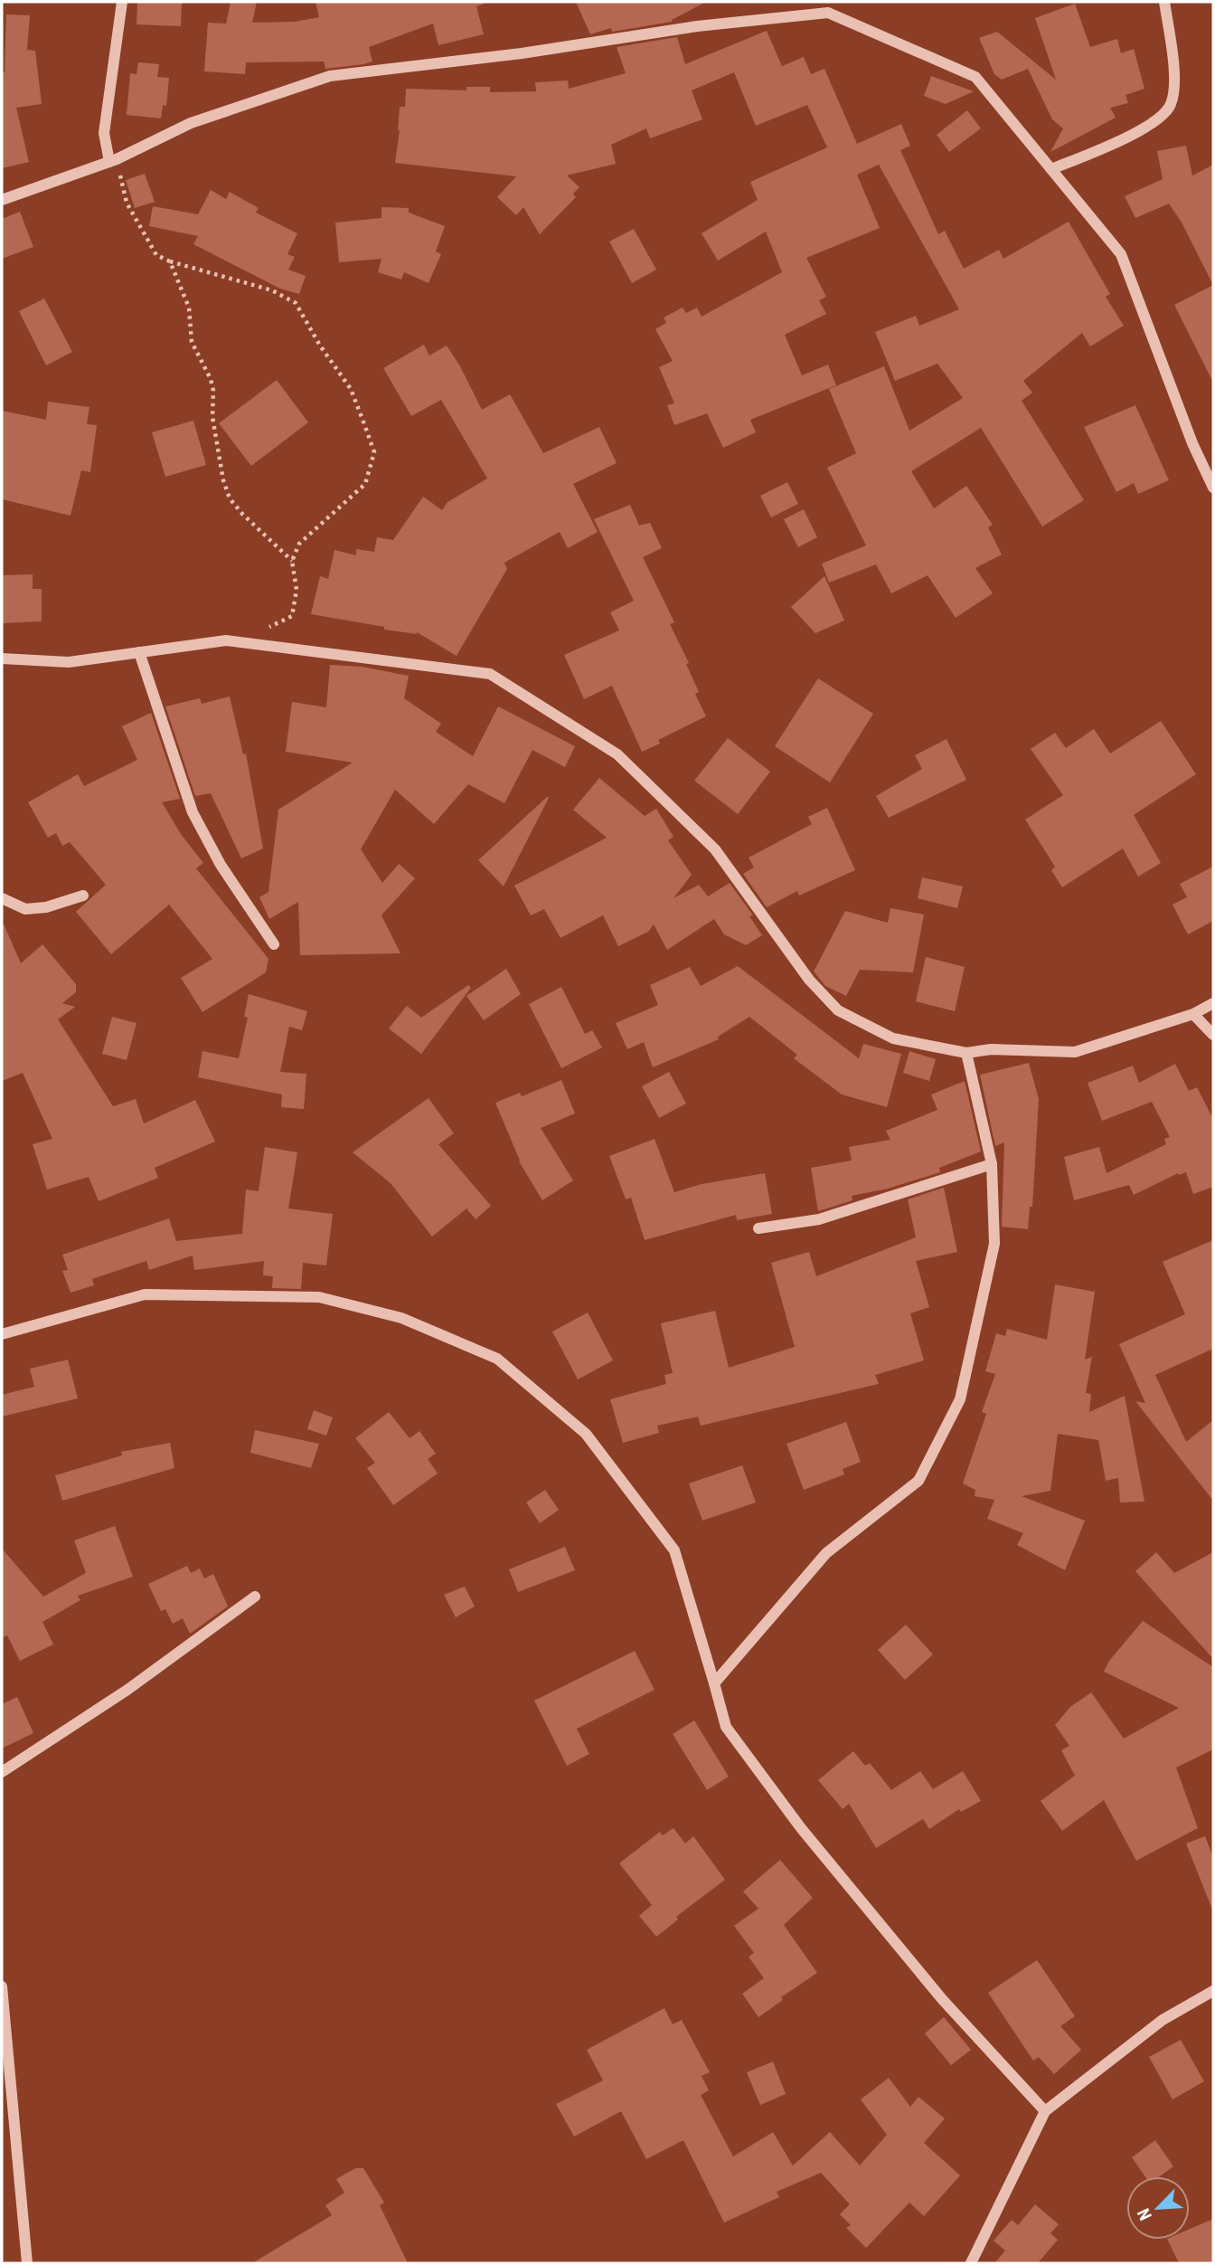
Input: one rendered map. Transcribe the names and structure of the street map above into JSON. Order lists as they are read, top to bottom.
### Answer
{
  "north": "bottom left"
}
